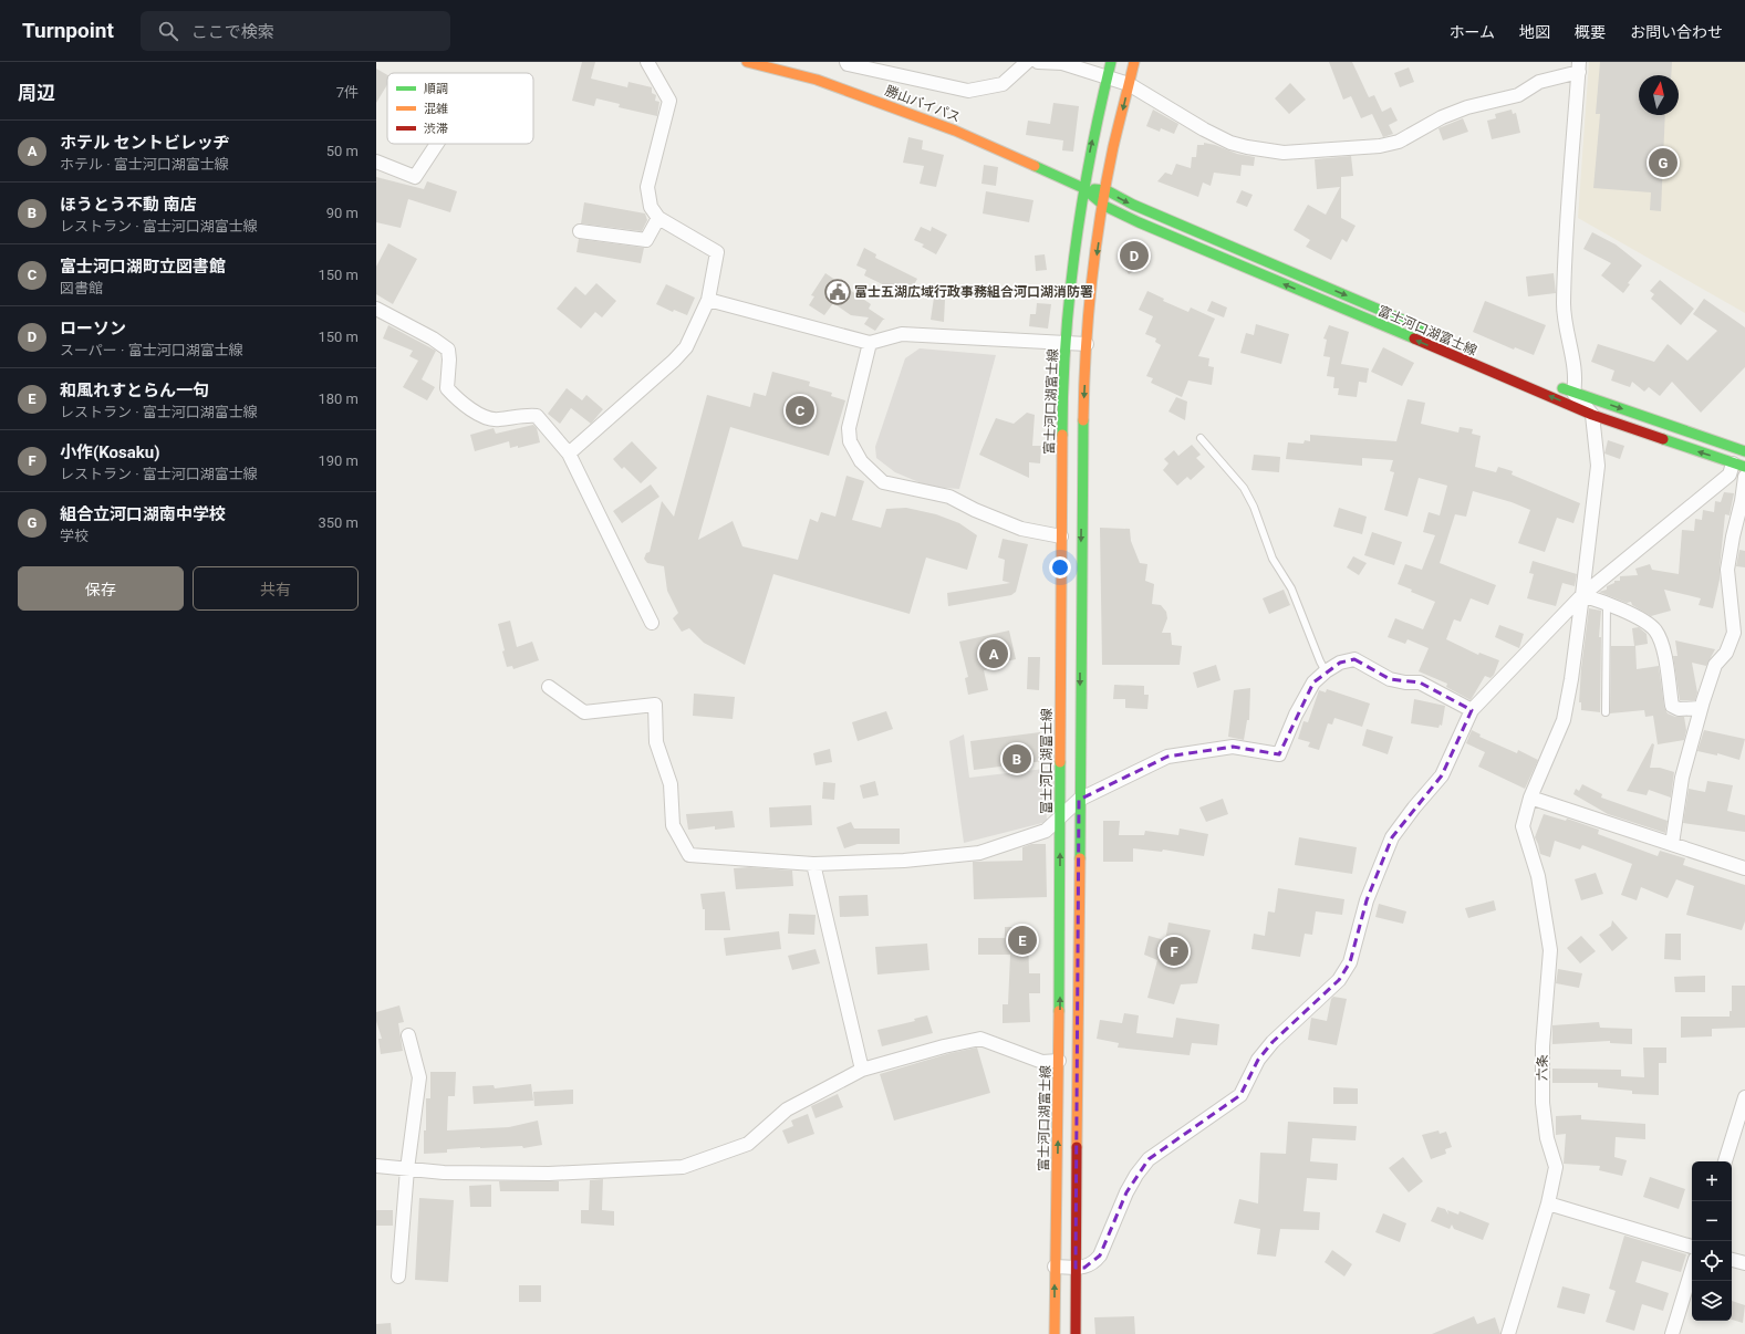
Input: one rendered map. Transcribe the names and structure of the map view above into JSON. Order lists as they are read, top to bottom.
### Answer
{
  "streets": {
    "main road": ["勝山バイパス", "富士河口湖富士線"],
    "street": ["六条"]
  },
  "crossings": [
    ["勝山バイパス", "富士河口湖富士線"],
    ["富士河口湖富士線", "六条"]
  ],
  "places": {
    "public building": ["富士五湖広域行政事務組合河口湖消防署"]
  },
  "legend": ["順調", "混雑", "渋滞"],
  "north": "top",
  "page": {
    "header": "Turnpoint",
    "search": "ここで検索",
    "nav": [
      "ホーム",
      "地図",
      "概要",
      "お問い合わせ"
    ],
    "heading": ["周辺", "7件"],
    "list": [
      {
        "mark": "A",
        "name": "ホテル セントビレッヂ",
        "note": "ホテル · 富士河口湖富士線",
        "value": "50 m"
      },
      {
        "mark": "B",
        "name": "ほうとう不動 南店",
        "note": "レストラン · 富士河口湖富士線",
        "value": "90 m"
      },
      {
        "mark": "C",
        "name": "富士河口湖町立図書館",
        "note": "図書館",
        "value": "150 m"
      },
      {
        "mark": "D",
        "name": "ローソン",
        "note": "スーパー · 富士河口湖富士線",
        "value": "150 m"
      },
      {
        "mark": "E",
        "name": "和風れすとらん一句",
        "note": "レストラン · 富士河口湖富士線",
        "value": "180 m"
      },
      {
        "mark": "F",
        "name": "小作(Kosaku)",
        "note": "レストラン · 富士河口湖富士線",
        "value": "190 m"
      },
      {
        "mark": "G",
        "name": "組合立河口湖南中学校",
        "note": "学校",
        "value": "350 m"
      }
    ],
    "pins": [
      "G",
      "D",
      "C",
      "A",
      "B",
      "E",
      "F"
    ],
    "buttons": ["保存", "共有"],
    "map_buttons": ["+", "−"]
  }
}
